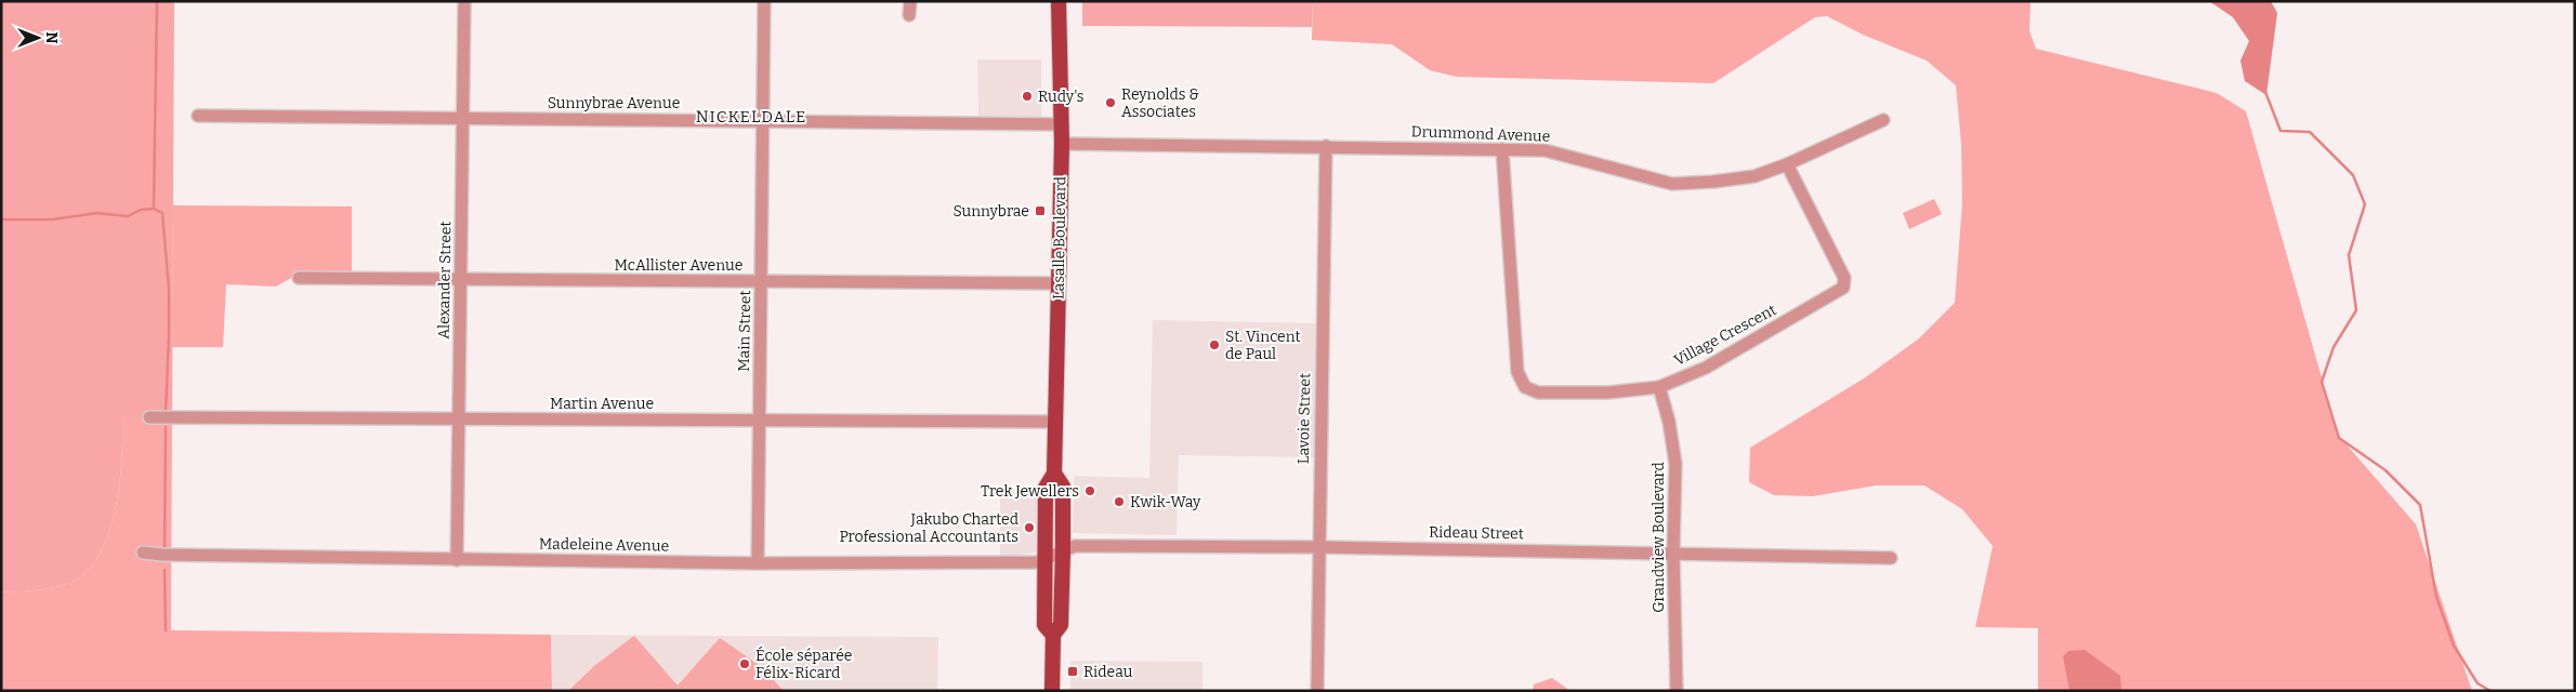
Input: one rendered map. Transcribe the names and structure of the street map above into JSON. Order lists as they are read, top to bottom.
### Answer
{
  "streets": {
    "main road": ["Lasalle Boulevard"],
    "street": [
      "Sunnybrae Avenue",
      "Drummond Avenue",
      "McAllister Avenue",
      "Alexander Street",
      "Main Street",
      "Village Crescent",
      "Martin Avenue",
      "Lavoie Street",
      "Rideau Street",
      "Grandview Boulevard",
      "Madeleine Avenue"
    ]
  },
  "crossings": [
    ["Sunnybrae Avenue", "Lasalle Boulevard"],
    ["Sunnybrae Avenue", "Alexander Street"],
    ["Sunnybrae Avenue", "Main Street"],
    ["Drummond Avenue", "Lasalle Boulevard"],
    ["Drummond Avenue", "Village Crescent"],
    ["Drummond Avenue", "Lavoie Street"],
    ["Lasalle Boulevard", "McAllister Avenue"],
    ["Lasalle Boulevard", "Martin Avenue"],
    ["Lasalle Boulevard", "Rideau Street"],
    ["Lasalle Boulevard", "Madeleine Avenue"],
    ["McAllister Avenue", "Alexander Street"],
    ["McAllister Avenue", "Main Street"],
    ["Alexander Street", "Martin Avenue"],
    ["Alexander Street", "Madeleine Avenue"],
    ["Main Street", "Martin Avenue"],
    ["Main Street", "Madeleine Avenue"],
    ["Village Crescent", "Grandview Boulevard"],
    ["Lavoie Street", "Rideau Street"],
    ["Rideau Street", "Grandview Boulevard"],
    ["Rideau Street", "Madeleine Avenue"]
  ],
  "districts": ["NICKELDALE"],
  "places": {
    "other": [
      "Rudy's",
      "Reynolds & Associates",
      "St. Vincent de Paul",
      "Trek Jewellers",
      "Kwik-Way",
      "Jakubo Charted Professional Accountants",
      "École séparée Félix-Ricard"
    ],
    "transit": ["Sunnybrae", "Rideau"]
  },
  "north": "right"
}
